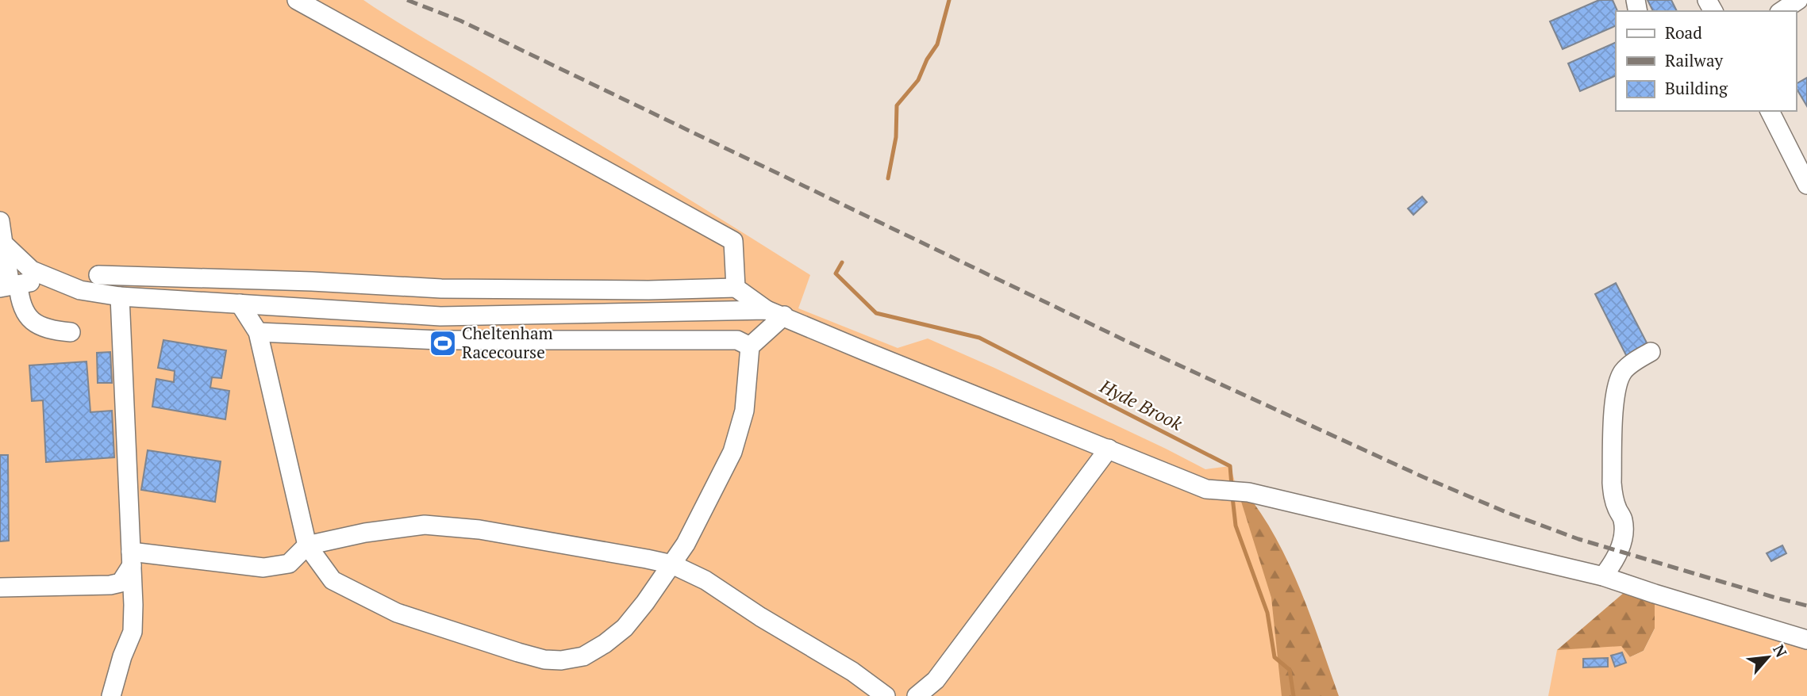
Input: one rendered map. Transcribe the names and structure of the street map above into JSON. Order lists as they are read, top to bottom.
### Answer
{
  "water": ["Hyde Brook"],
  "places": {
    "sports": ["Cheltenham Racecourse"]
  },
  "legend": ["Road", "Railway", "Building"],
  "north": "top right"
}
